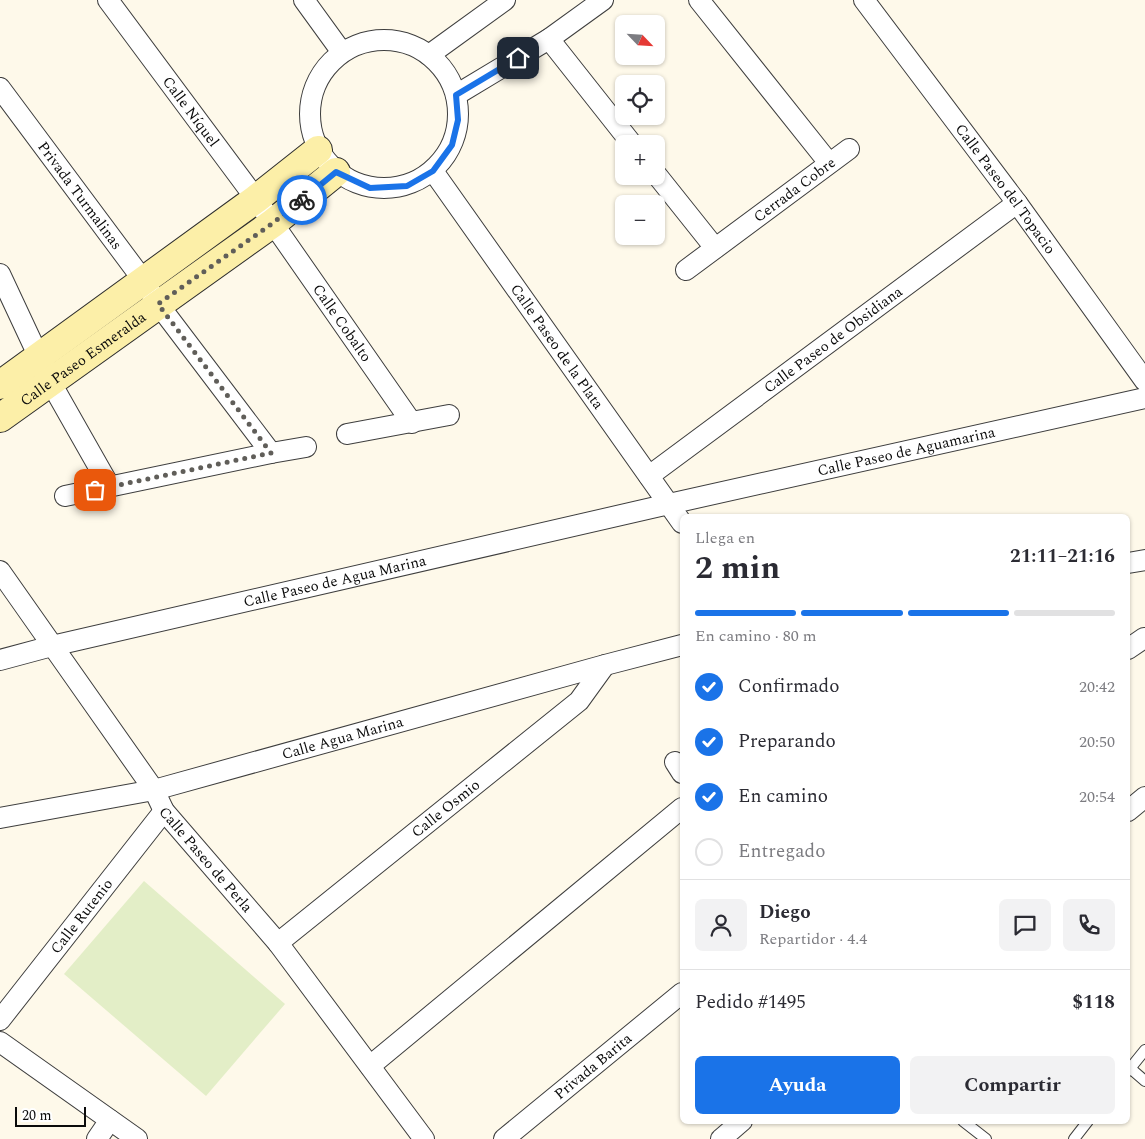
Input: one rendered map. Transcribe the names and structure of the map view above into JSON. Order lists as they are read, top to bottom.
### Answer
{
  "streets": {
    "street": [
      "Calle Níquel",
      "Cerrada Cobre",
      "Calle Paseo del Topacio",
      "Privada Turmalinas",
      "Calle Cobalto",
      "Calle Paseo de Obsidiana",
      "Calle Paseo de la Plata",
      "Calle Paseo Esmeralda",
      "Calle Paseo de Aguamarina",
      "Calle Paseo de Agua Marina",
      "Calle Agua Marina",
      "Calle Osmio",
      "Calle Paseo de Perla",
      "Calle Rutenio",
      "Privada Barita"
    ]
  },
  "crossings": [
    ["Calle Níquel", "Calle Cobalto"],
    ["Calle Níquel", "Calle Paseo Esmeralda"],
    ["Calle Paseo del Topacio", "Calle Paseo de Obsidiana"],
    ["Privada Turmalinas", "Calle Paseo Esmeralda"],
    ["Calle Cobalto", "Calle Paseo Esmeralda"],
    ["Calle Paseo de Obsidiana", "Calle Paseo de la Plata"],
    ["Calle Paseo de la Plata", "Calle Paseo Esmeralda"],
    ["Calle Paseo de la Plata", "Calle Paseo de Aguamarina"],
    ["Calle Paseo de la Plata", "Calle Paseo de Agua Marina"],
    ["Calle Paseo de Aguamarina", "Calle Paseo de Agua Marina"],
    ["Calle Paseo de Agua Marina", "Calle Paseo de Perla"],
    ["Calle Agua Marina", "Calle Osmio"],
    ["Calle Agua Marina", "Calle Paseo de Perla"],
    ["Calle Osmio", "Calle Paseo de Perla"],
    ["Calle Paseo de Perla", "Calle Rutenio"]
  ],
  "scale_bar": "20 m",
  "north": "bottom right",
  "page": {
    "map_buttons": ["+", "−"],
    "heading": ["2 min", "Llega en", "21:11–21:16"],
    "panel": [
      "Diego",
      "Repartidor · 4.4",
      "Pedido #1495",
      "$118"
    ],
    "bar": "En camino · 80 m",
    "list": [
      ["Confirmado", "20:42"],
      ["Preparando", "20:50"],
      ["En camino", "20:54"],
      "Entregado"
    ],
    "buttons": ["Ayuda", "Compartir"],
    "scale": "20 m"
  }
}
